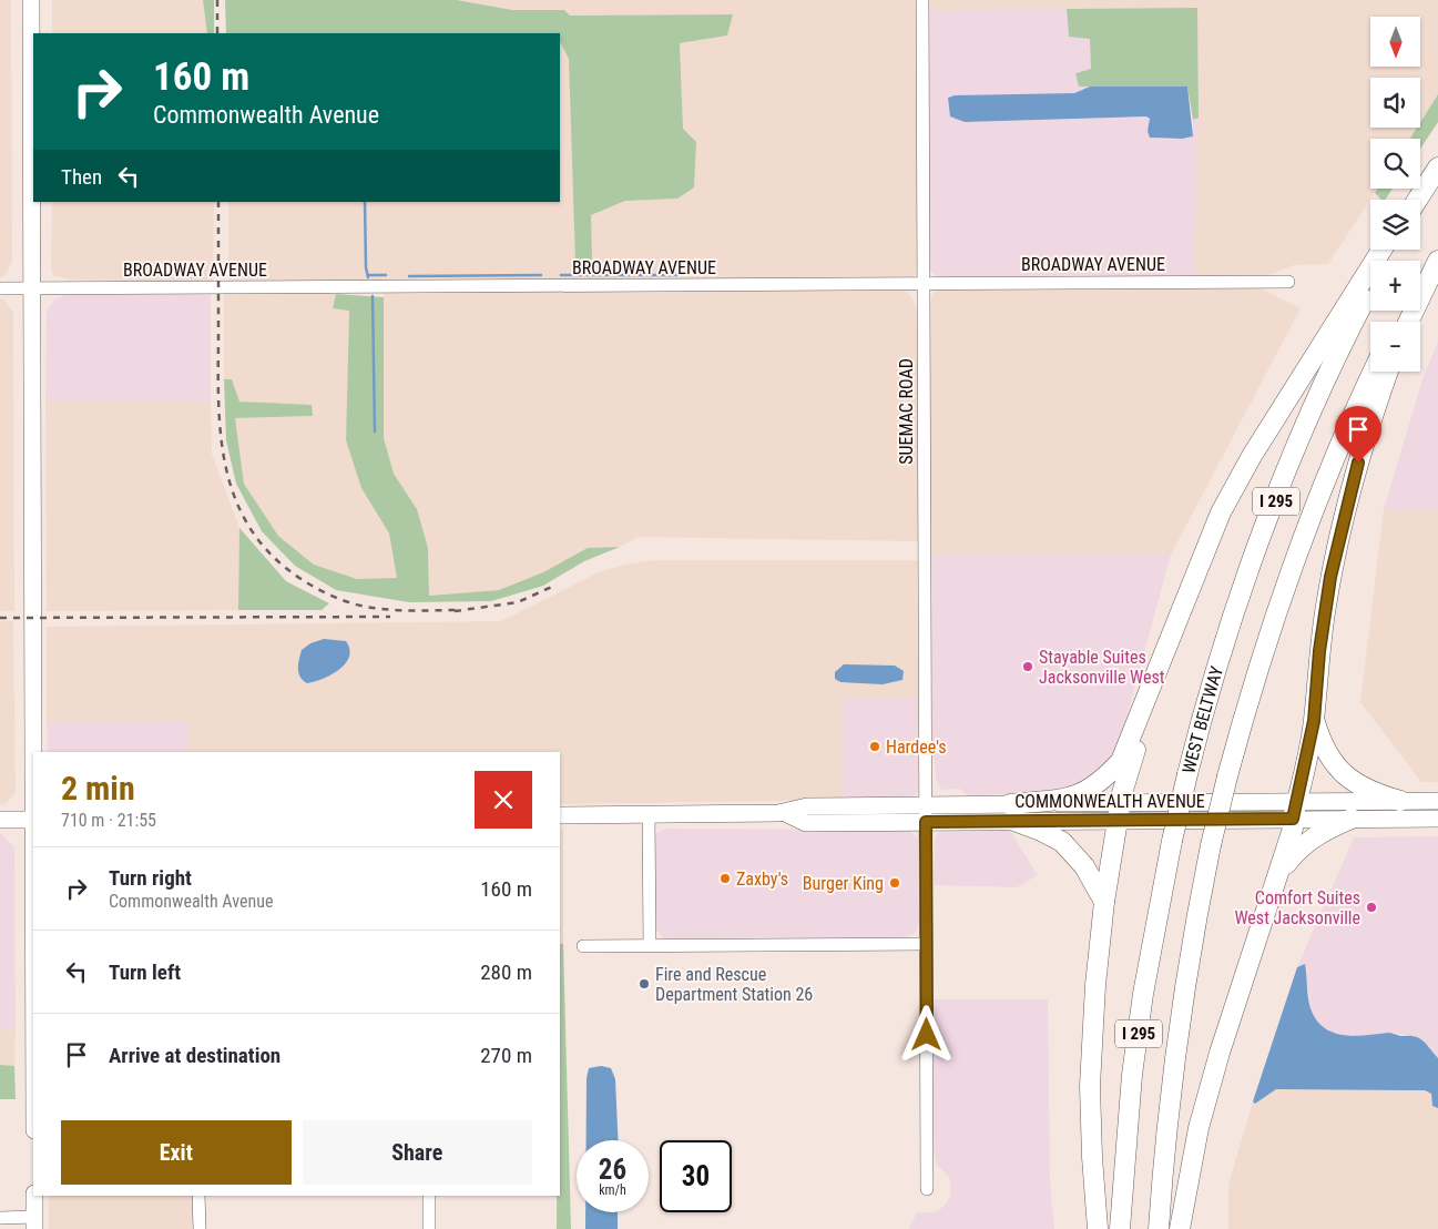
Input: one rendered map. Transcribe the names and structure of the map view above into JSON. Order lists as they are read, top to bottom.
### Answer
{
  "streets": {
    "highway": ["I 295", "WEST BELTWAY"],
    "main road": ["COMMONWEALTH AVENUE"],
    "street": ["BROADWAY AVENUE", "SUEMAC ROAD"]
  },
  "crossings": [
    ["BROADWAY AVENUE", "SUEMAC ROAD"],
    ["SUEMAC ROAD", "COMMONWEALTH AVENUE"]
  ],
  "places": [
    "Stayable Suites Jacksonville West",
    "Hardee's",
    "Zaxby's",
    "Burger King",
    "Comfort Suites West Jacksonville",
    "Fire and Rescue Department Station 26"
  ],
  "north": "bottom",
  "page": {
    "map_buttons": ["+", "−"],
    "turn": ["160 m", "Commonwealth Avenue"],
    "then": "Then",
    "heading": ["2 min", "710 m · 21:55"],
    "list": [
      {
        "name": "Turn right",
        "note": "Commonwealth Avenue",
        "value": "160 m"
      },
      {
        "name": "Turn left",
        "value": "280 m"
      },
      {
        "name": "Arrive at destination",
        "value": "270 m"
      }
    ],
    "buttons": ["Exit", "Share"],
    "speed": "26 km/h",
    "limit": "30"
  }
}
